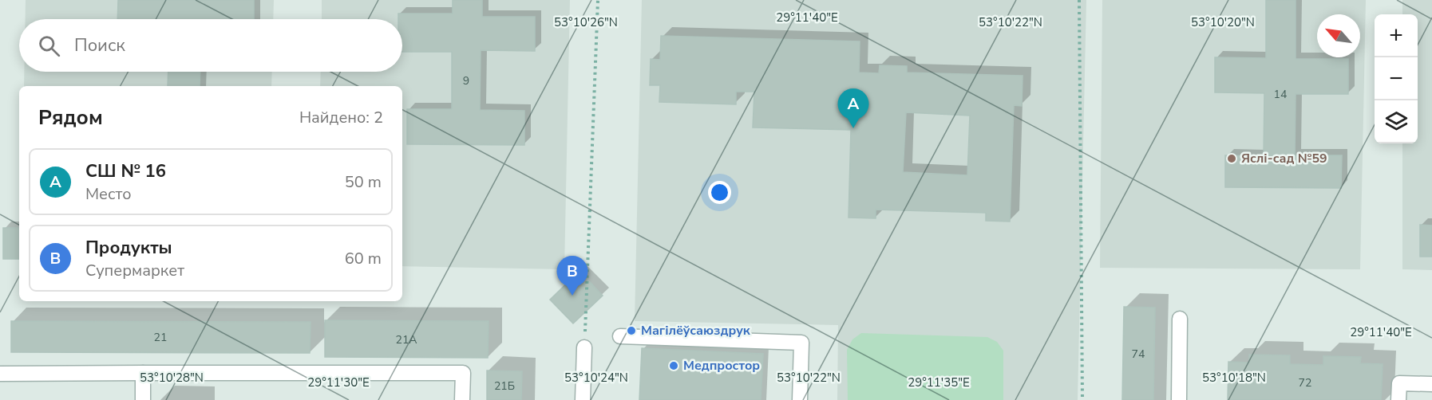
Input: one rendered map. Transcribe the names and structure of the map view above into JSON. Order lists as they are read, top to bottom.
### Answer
{
  "places": ["Яслі-сад №59", "Магілёўсаюздрук", "Медпростор"],
  "house_numbers": [
    "9",
    "14",
    "21",
    "21А",
    "74",
    "72",
    "21Б"
  ],
  "north": "top left",
  "page": {
    "map_buttons": ["+", "−"],
    "search": "Поиск",
    "heading": ["Рядом", "Найдено: 2"],
    "pins": ["A", "B"],
    "list": [
      {
        "mark": "A",
        "name": "СШ № 16",
        "note": "Место",
        "value": "50 m"
      },
      {
        "mark": "B",
        "name": "Продукты",
        "note": "Супермаркет",
        "value": "60 m"
      }
    ]
  },
  "coordinates": [
    "29°11'40\"E",
    "53°10'26\"N",
    "53°10'22\"N",
    "53°10'20\"N",
    "53°10'28\"N",
    "53°10'24\"N",
    "53°10'18\"N",
    "29°11'30\"E",
    "29°11'35\"E"
  ]
}
